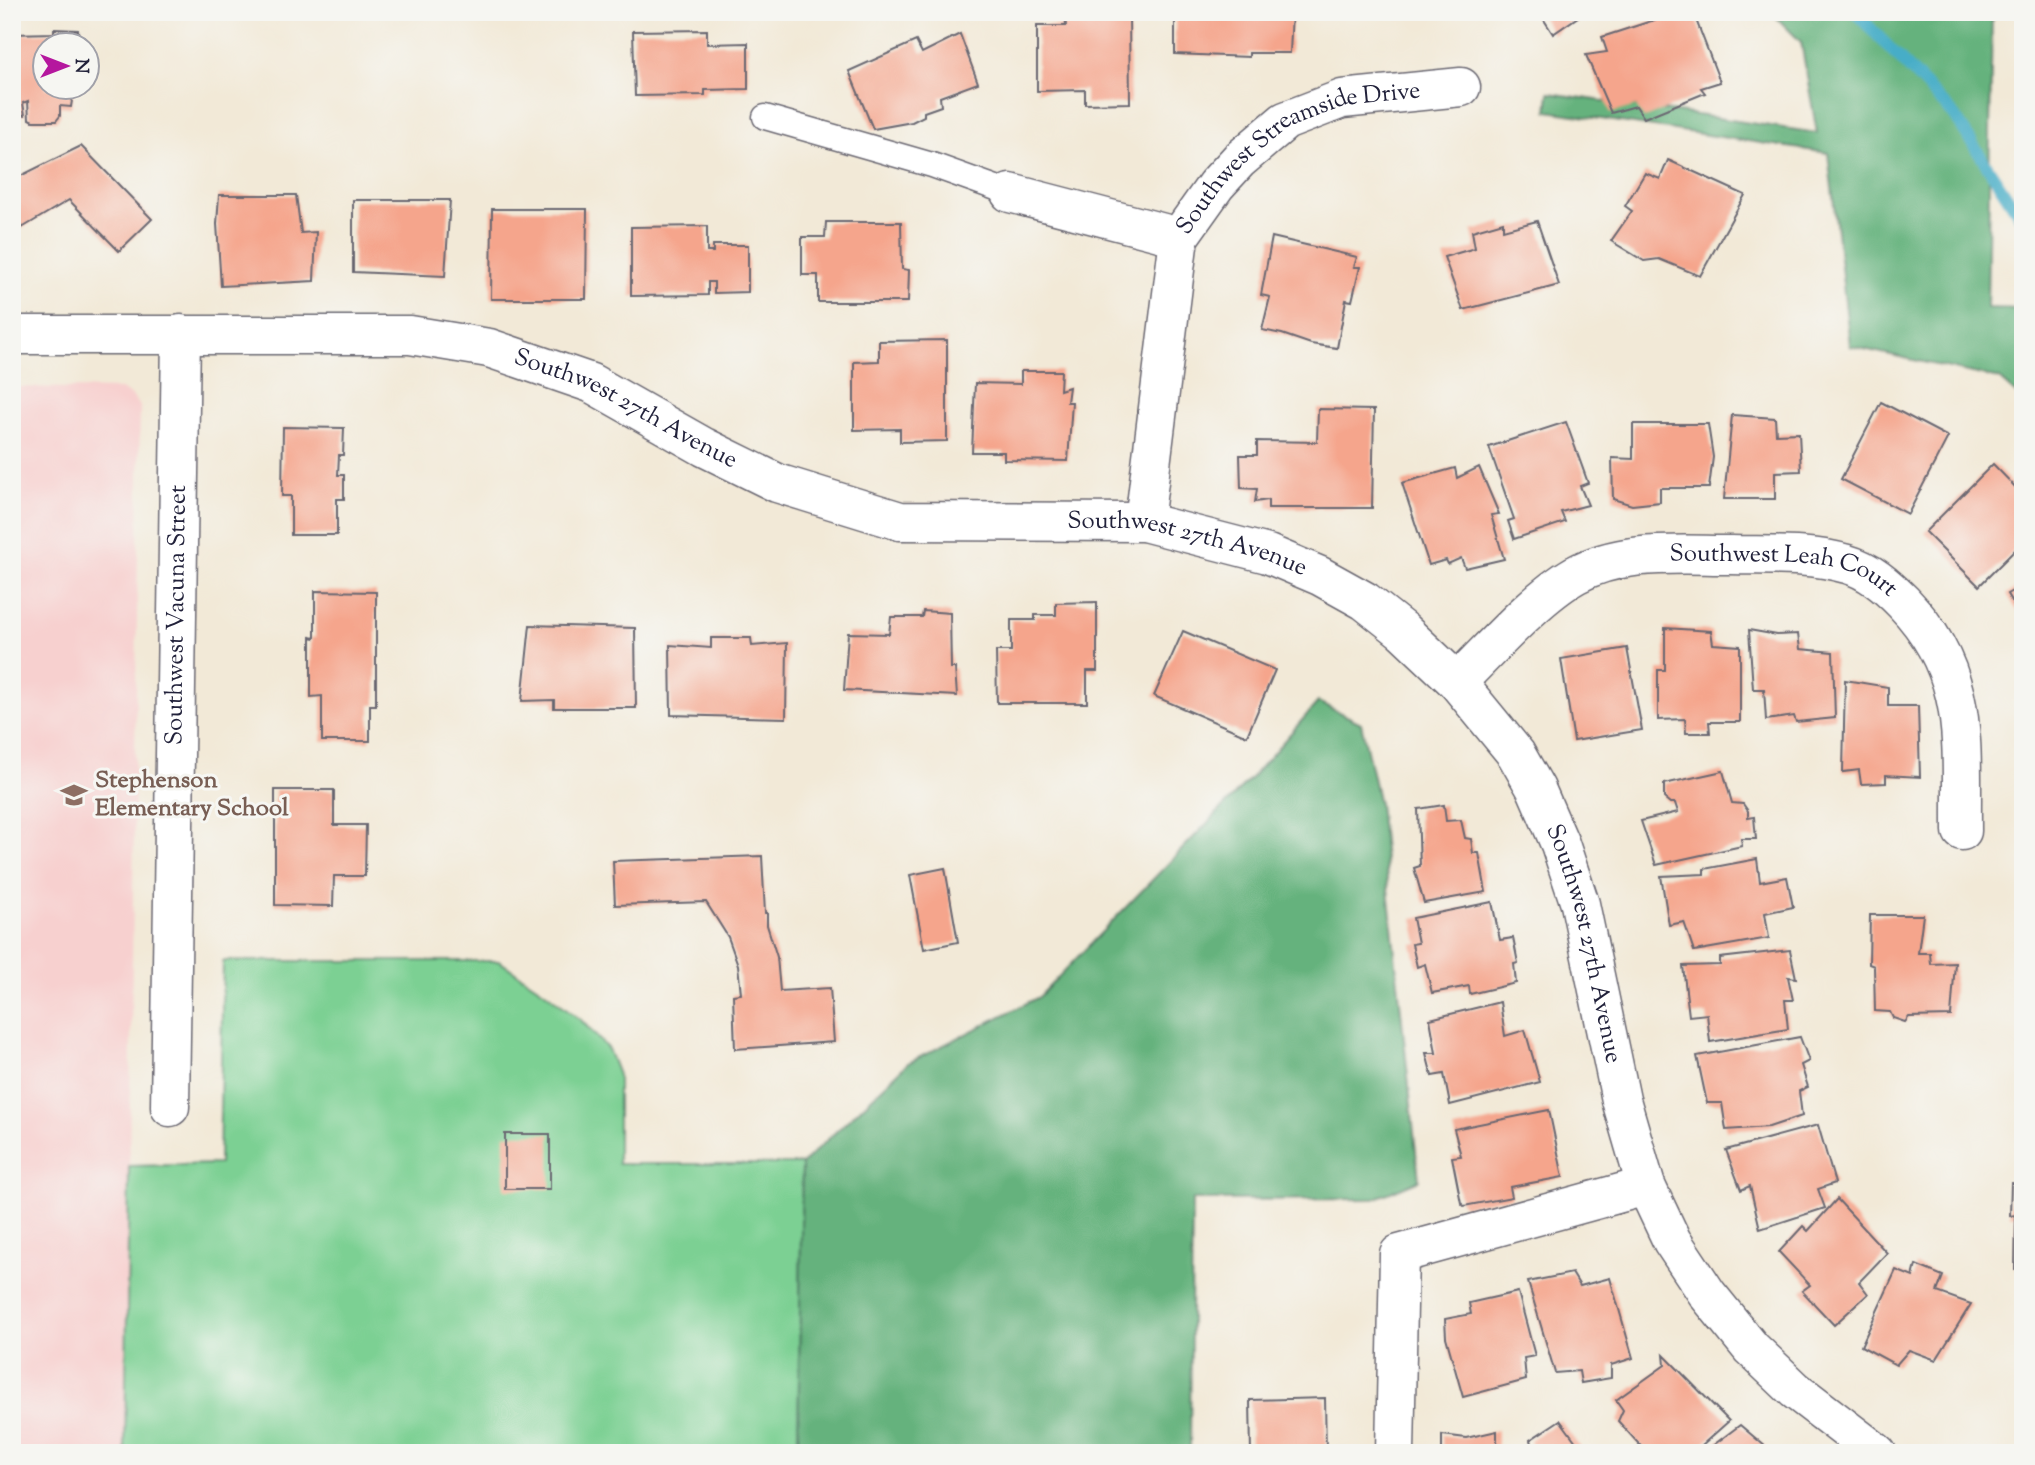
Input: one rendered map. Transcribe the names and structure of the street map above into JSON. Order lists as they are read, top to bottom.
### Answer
{
  "streets": {
    "street": [
      "Southwest Streamside Drive",
      "Southwest 27th Avenue",
      "Southwest Leah Court",
      "Southwest Vacuna Street"
    ]
  },
  "crossings": [
    ["Southwest Streamside Drive", "Southwest 27th Avenue"],
    ["Southwest 27th Avenue", "Southwest Leah Court"],
    ["Southwest 27th Avenue", "Southwest Vacuna Street"]
  ],
  "places": {
    "school or university": ["Stephenson Elementary School"]
  },
  "north": "right"
}
